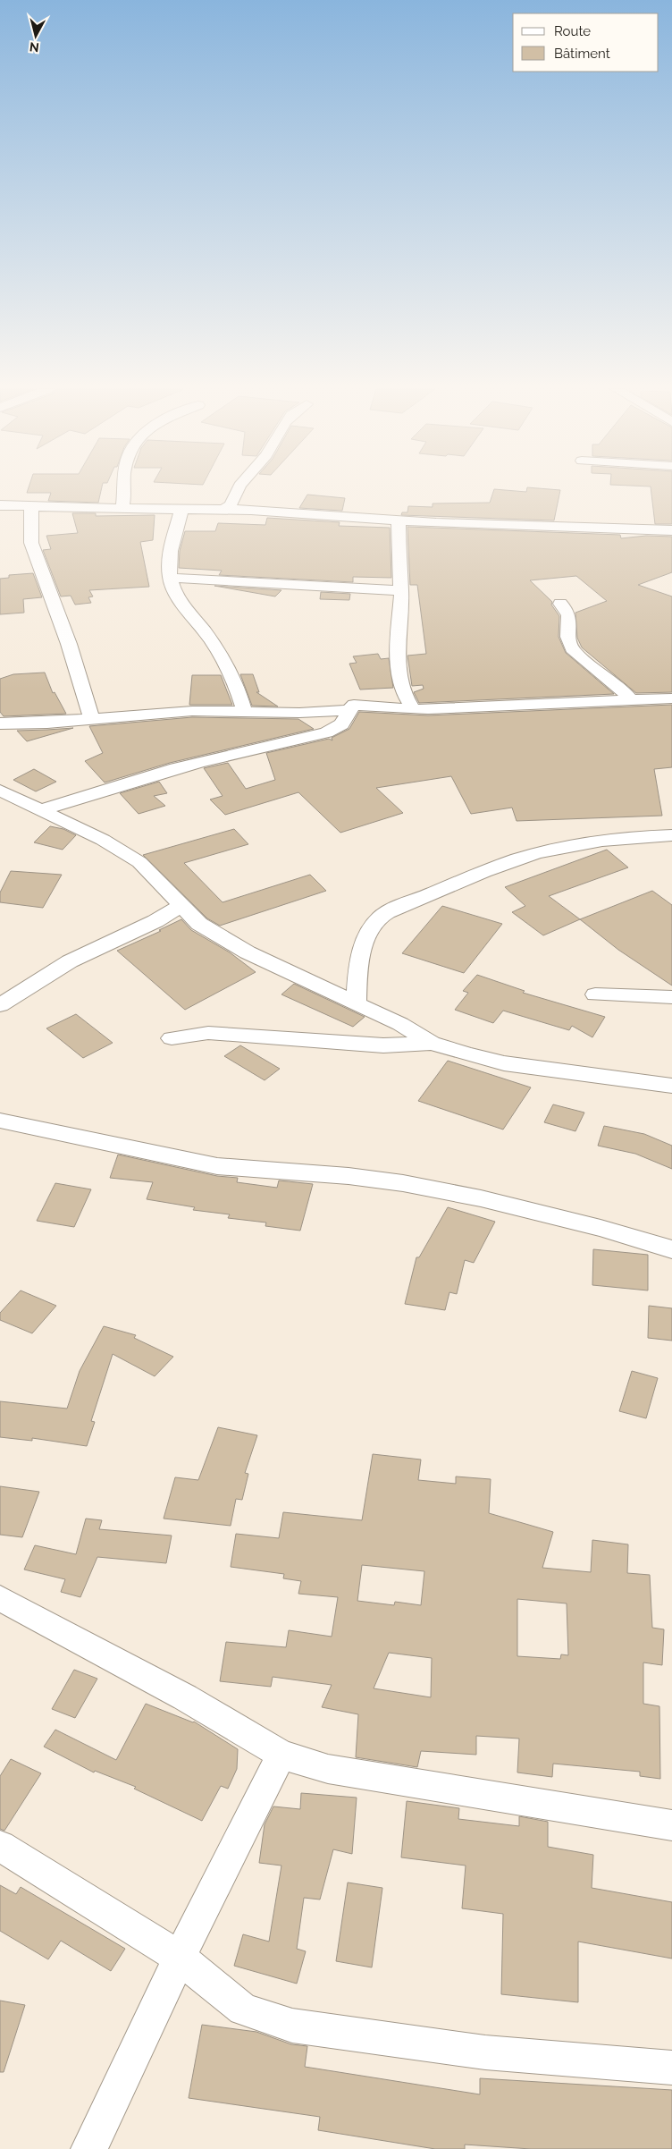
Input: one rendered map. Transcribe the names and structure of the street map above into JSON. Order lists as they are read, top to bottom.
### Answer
{
  "legend": ["Route", "Bâtiment"],
  "north": "bottom"
}
